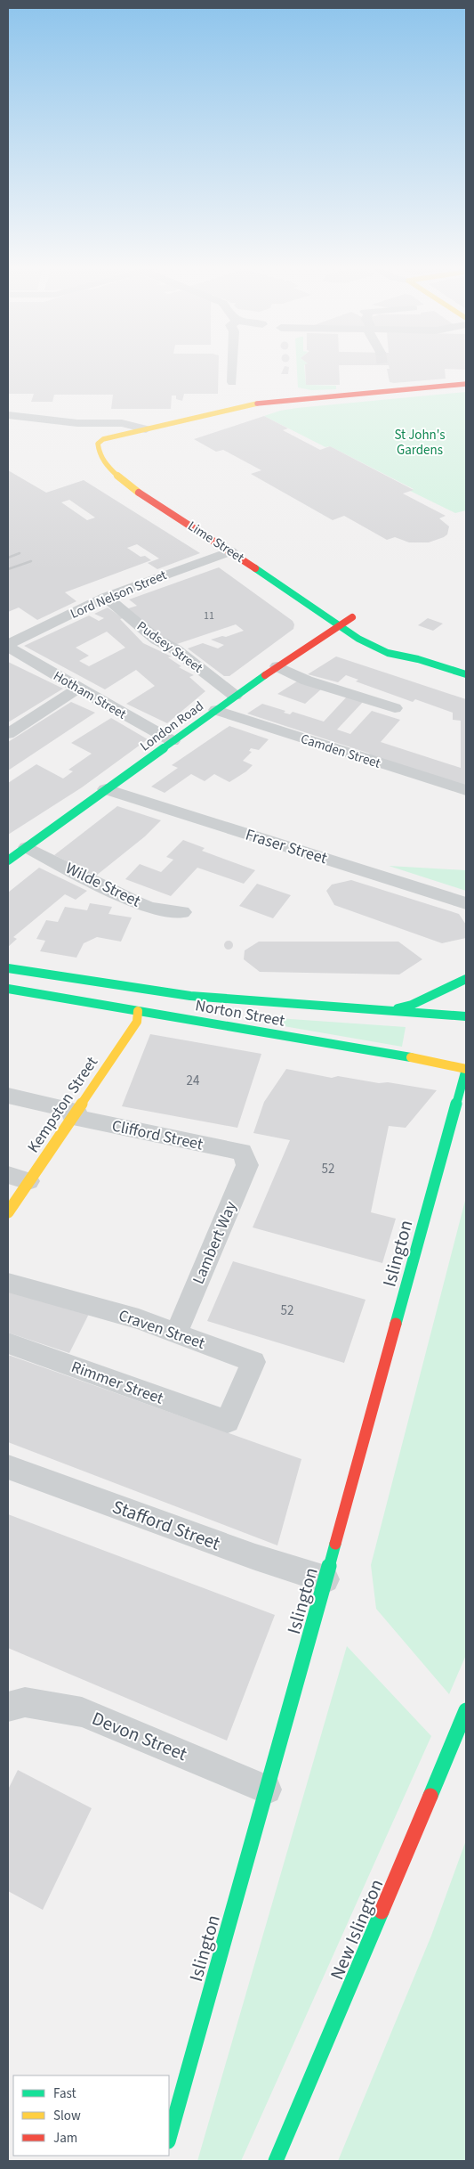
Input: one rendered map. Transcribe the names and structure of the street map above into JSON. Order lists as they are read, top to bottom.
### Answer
{
  "streets": {
    "main road": [
      "Lime Street",
      "London Road",
      "Norton Street",
      "Kempston Street",
      "Islington",
      "New Islington"
    ],
    "street": [
      "Lord Nelson Street",
      "Pudsey Street",
      "Hotham Street",
      "Camden Street",
      "Fraser Street",
      "Wilde Street",
      "Clifford Street",
      "Lambert Way",
      "Craven Street",
      "Rimmer Street",
      "Stafford Street",
      "Devon Street"
    ]
  },
  "crossings": [
    ["Lime Street", "Lord Nelson Street"],
    ["Lime Street", "London Road"],
    ["Lord Nelson Street", "Pudsey Street"],
    ["Lord Nelson Street", "Hotham Street"],
    ["Pudsey Street", "London Road"],
    ["Hotham Street", "London Road"],
    ["London Road", "Camden Street"],
    ["London Road", "Fraser Street"],
    ["London Road", "Wilde Street"],
    ["Norton Street", "Kempston Street"],
    ["Norton Street", "Islington"],
    ["Kempston Street", "Clifford Street"],
    ["Clifford Street", "Lambert Way"],
    ["Lambert Way", "Craven Street"],
    ["Islington", "Stafford Street"],
    ["Islington", "Devon Street"],
    ["Craven Street", "Rimmer Street"]
  ],
  "parks": ["St John's Gardens"],
  "house_numbers": [
    "11",
    "24",
    "52",
    "52"
  ],
  "legend": ["Fast", "Slow", "Jam"]
}
